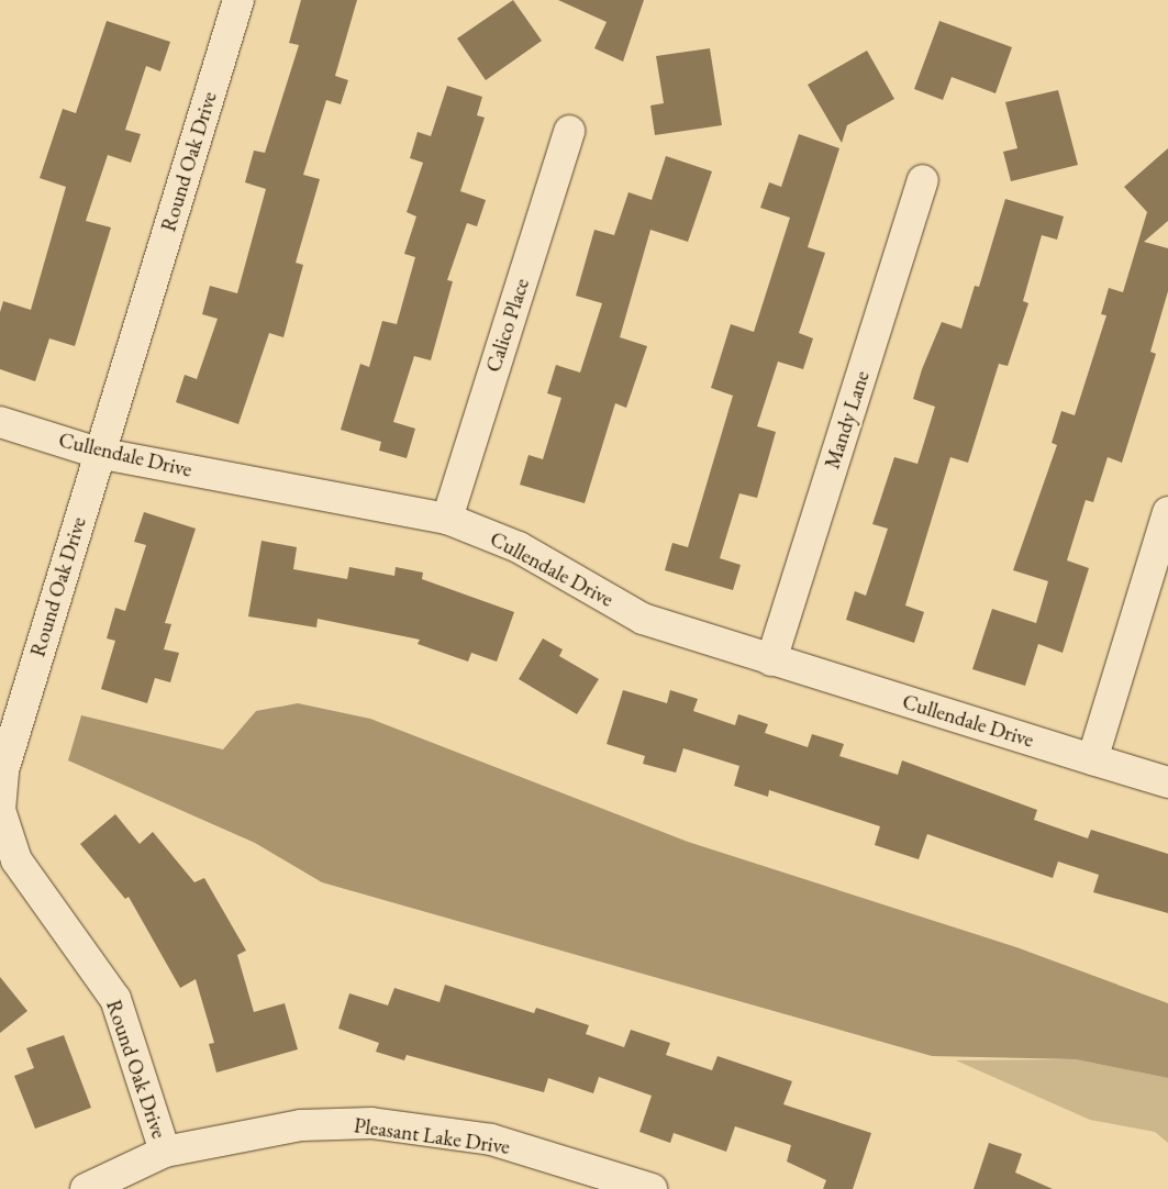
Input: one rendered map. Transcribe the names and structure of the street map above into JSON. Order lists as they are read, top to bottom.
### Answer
{
  "streets": {
    "street": [
      "Round Oak Drive",
      "Calico Place",
      "Mandy Lane",
      "Cullendale Drive",
      "Pleasant Lake Drive"
    ]
  },
  "crossings": [
    ["Round Oak Drive", "Cullendale Drive"],
    ["Round Oak Drive", "Pleasant Lake Drive"],
    ["Calico Place", "Cullendale Drive"],
    ["Mandy Lane", "Cullendale Drive"]
  ]
}
